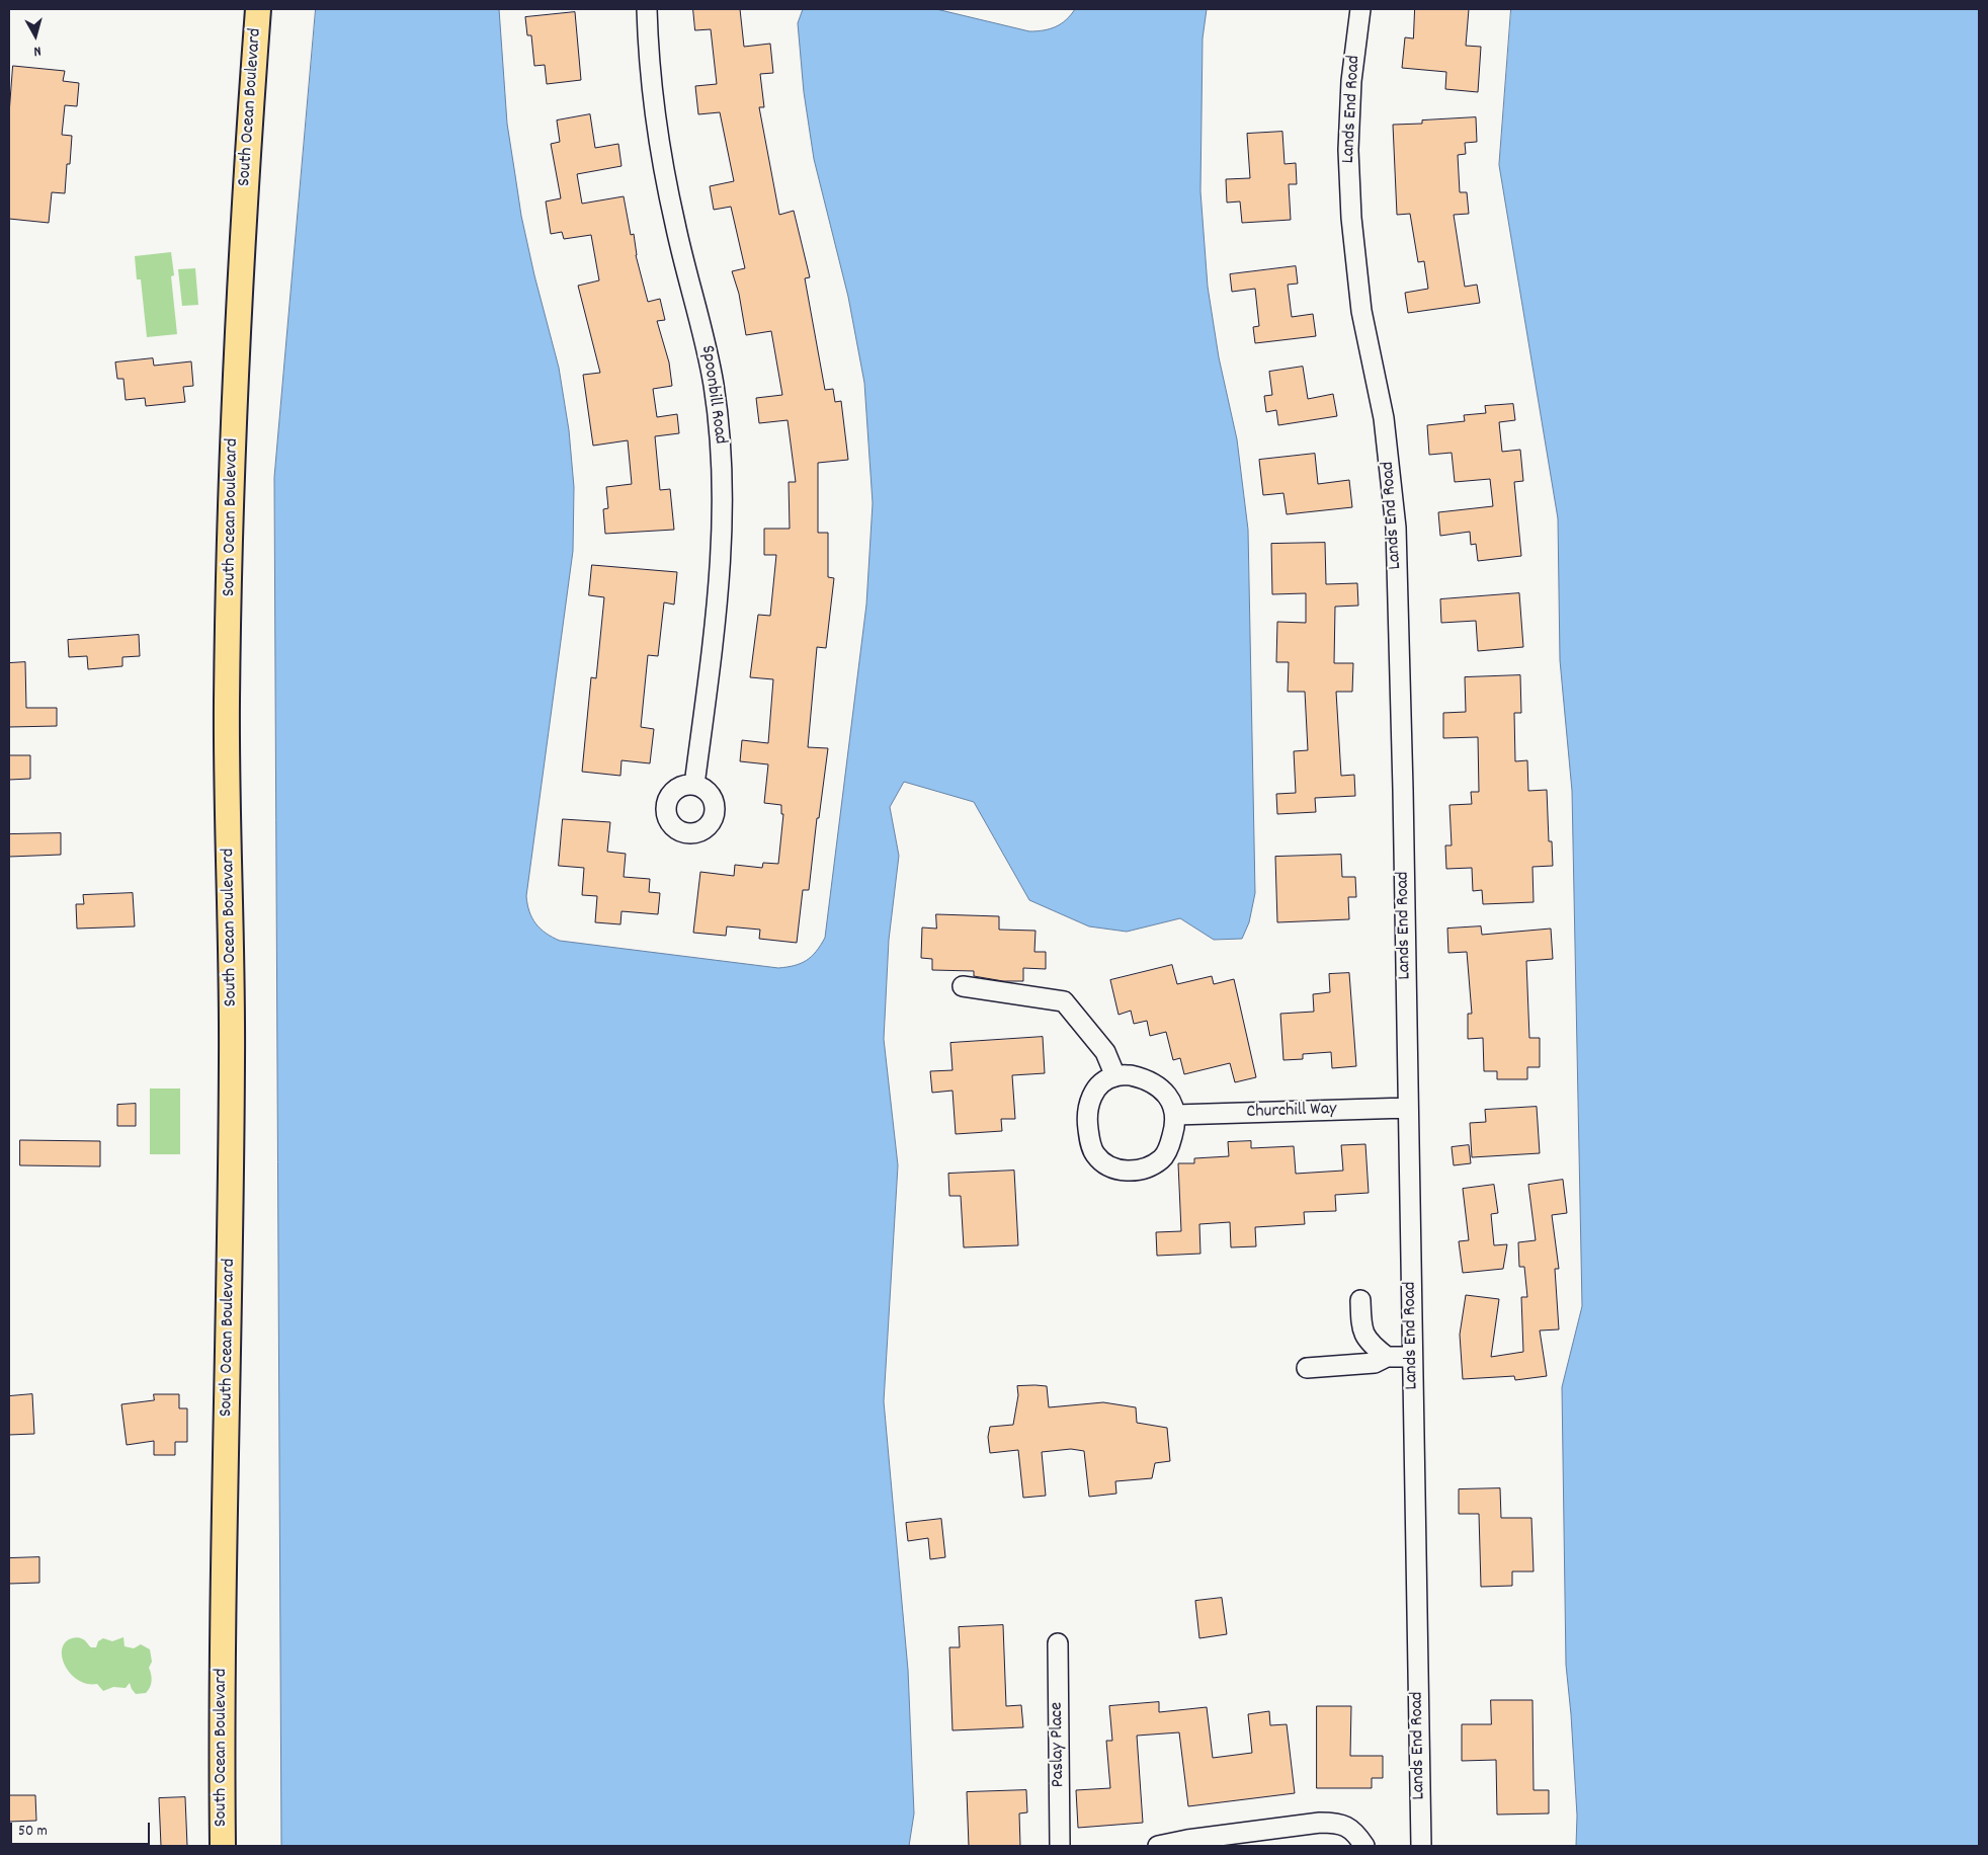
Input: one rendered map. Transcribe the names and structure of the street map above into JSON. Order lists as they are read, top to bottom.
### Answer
{
  "streets": {
    "main road": ["South Ocean Boulevard"],
    "street": [
      "Lands End Road",
      "Spoonbill Road",
      "Churchill Way",
      "Paslay Place"
    ]
  },
  "crossings": [
    ["Lands End Road", "Churchill Way"]
  ],
  "scale_bar": "50 m",
  "north": "bottom"
}
